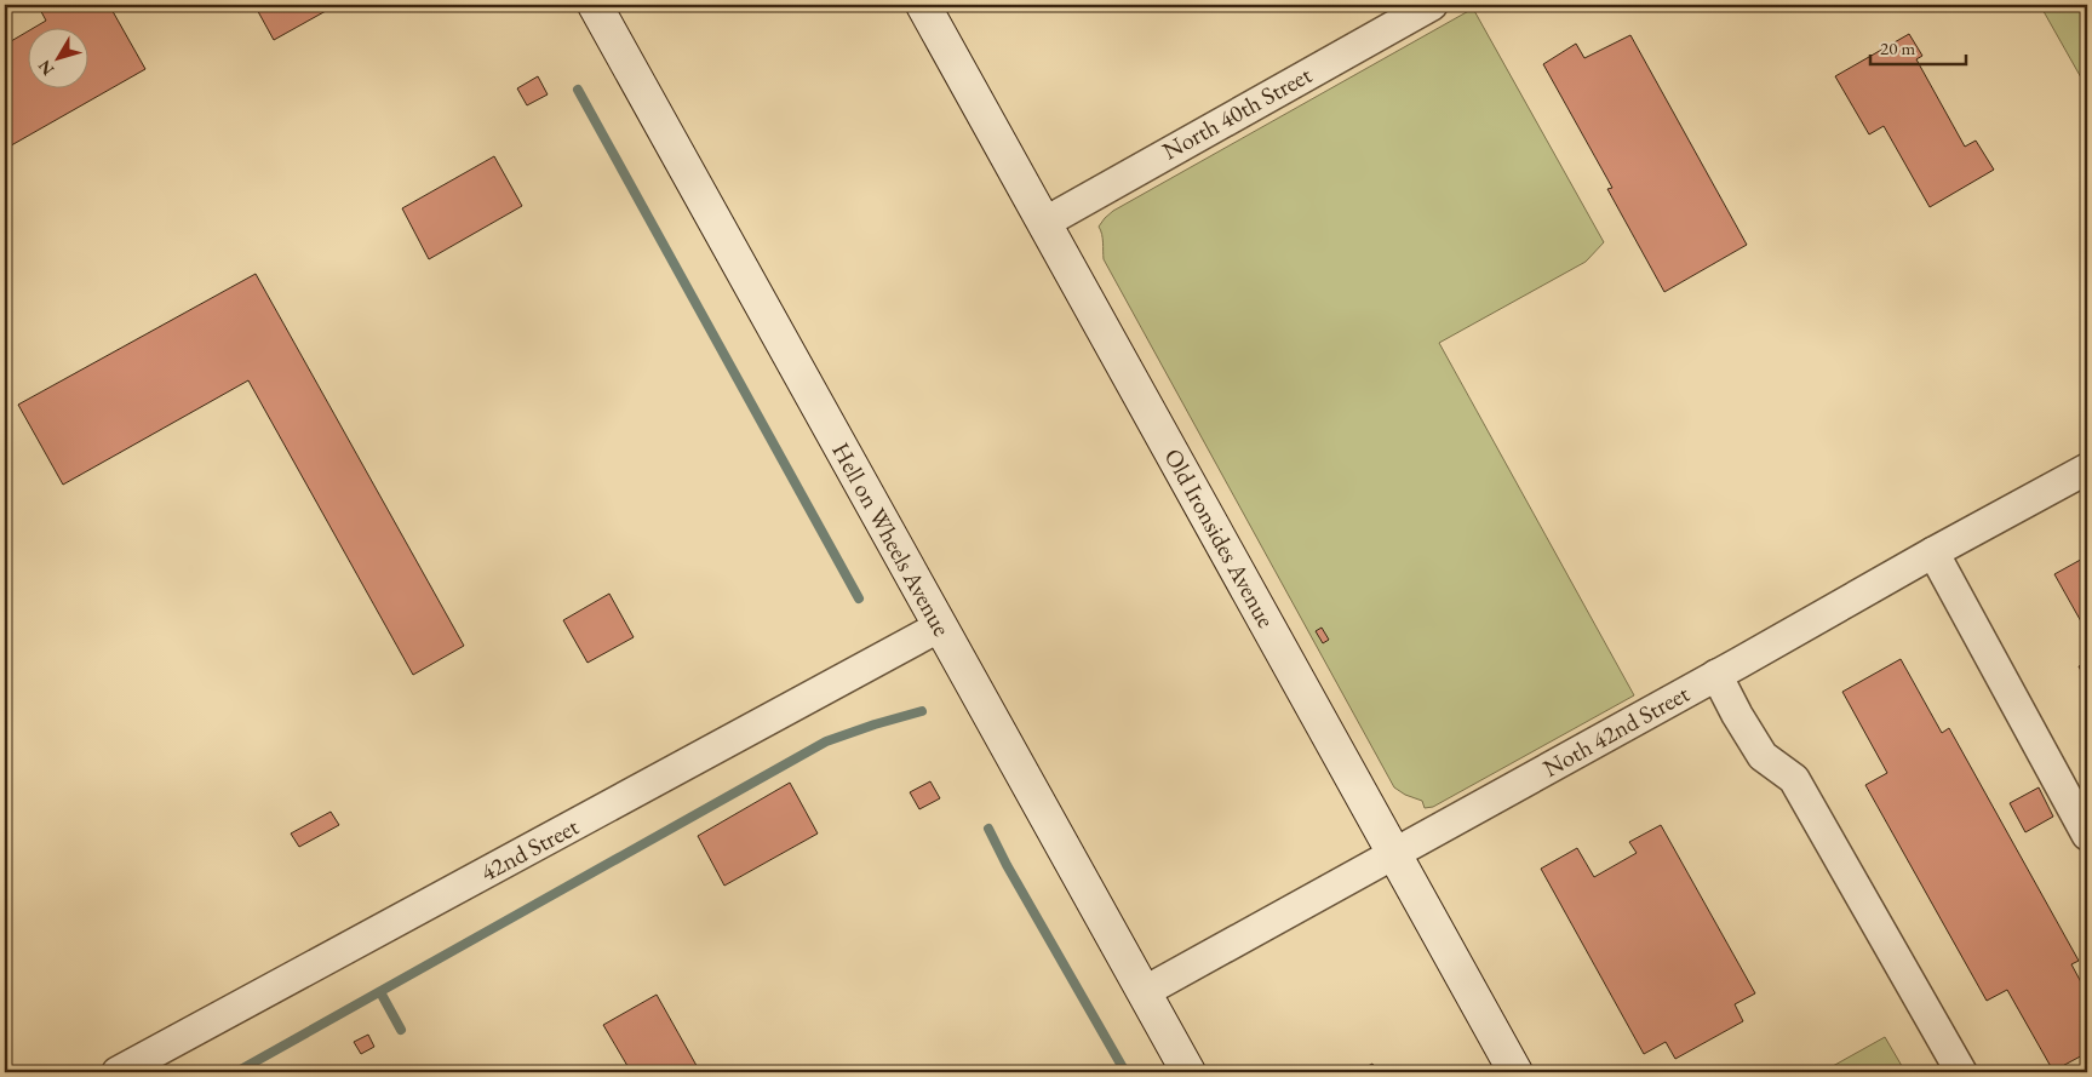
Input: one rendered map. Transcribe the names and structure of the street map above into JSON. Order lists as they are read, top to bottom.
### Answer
{
  "streets": {
    "street": [
      "North 40th Street",
      "Old Ironsides Avenue",
      "Hell on Wheels Avenue",
      "Noth 42nd Street",
      "42nd Street"
    ]
  },
  "crossings": [
    ["North 40th Street", "Old Ironsides Avenue"],
    ["Old Ironsides Avenue", "Noth 42nd Street"],
    ["Hell on Wheels Avenue", "Noth 42nd Street"],
    ["Hell on Wheels Avenue", "42nd Street"]
  ],
  "scale_bar": "20 m",
  "north": "bottom left"
}
